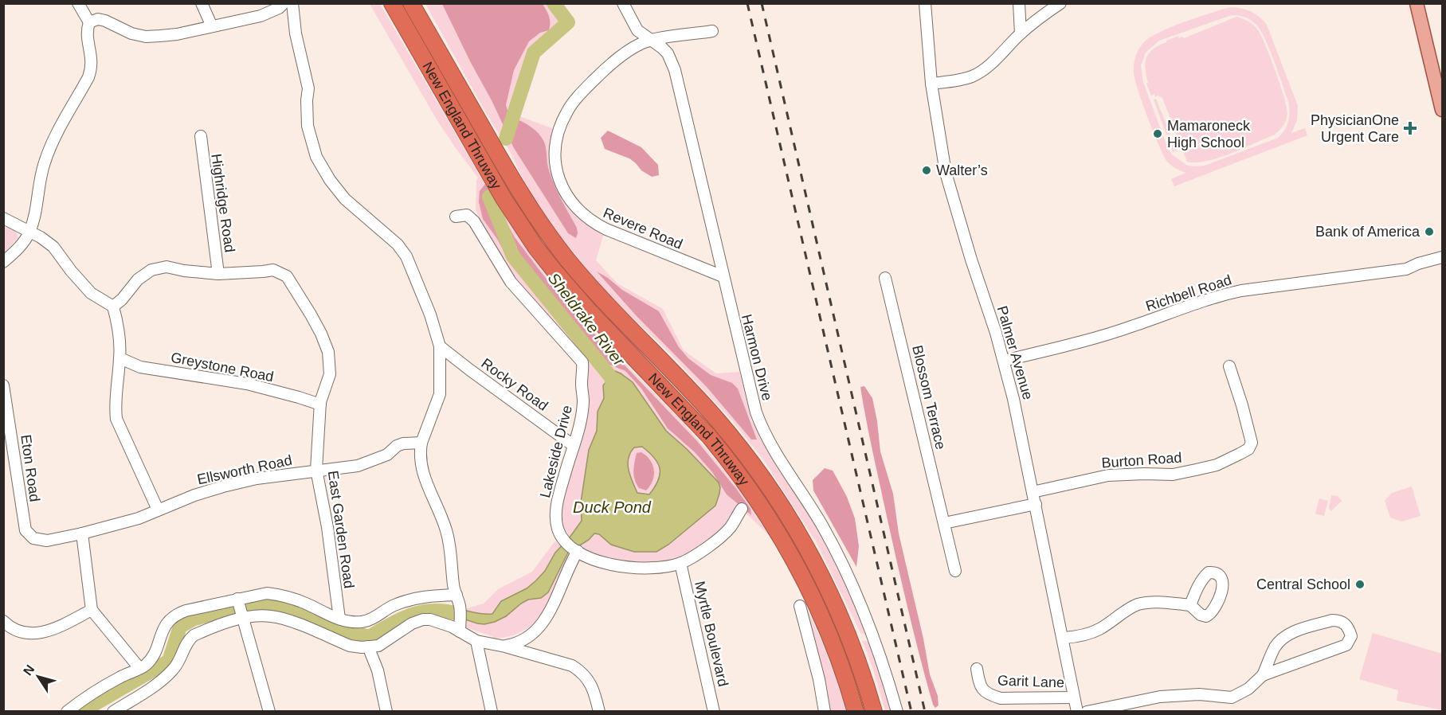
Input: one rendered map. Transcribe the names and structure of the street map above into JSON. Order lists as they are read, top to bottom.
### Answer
{
  "streets": {
    "highway": ["New England Thruway"],
    "street": [
      "Highridge Road",
      "Revere Road",
      "Richbell Road",
      "Palmer Avenue",
      "Harmon Drive",
      "Greystone Road",
      "Rocky Road",
      "Blossom Terrace",
      "Lakeside Drive",
      "Burton Road",
      "Eton Road",
      "Ellsworth Road",
      "East Garden Road",
      "Myrtle Boulevard",
      "Garit Lane"
    ]
  },
  "crossings": [
    ["Highridge Road", "East Garden Road"],
    ["Revere Road", "Harmon Drive"],
    ["Richbell Road", "Palmer Avenue"],
    ["Palmer Avenue", "Burton Road"],
    ["Palmer Avenue", "Garit Lane"],
    ["Greystone Road", "East Garden Road"],
    ["Rocky Road", "Lakeside Drive"],
    ["Lakeside Drive", "Myrtle Boulevard"],
    ["Eton Road", "Ellsworth Road"],
    ["Ellsworth Road", "East Garden Road"]
  ],
  "water": ["Sheldrake River", "Duck Pond"],
  "places": {
    "health": ["PhysicianOne Urgent Care"],
    "other": [
      "Mamaroneck High School",
      "Walter’s",
      "Bank of America",
      "Central School"
    ]
  },
  "north": "top left"
}
